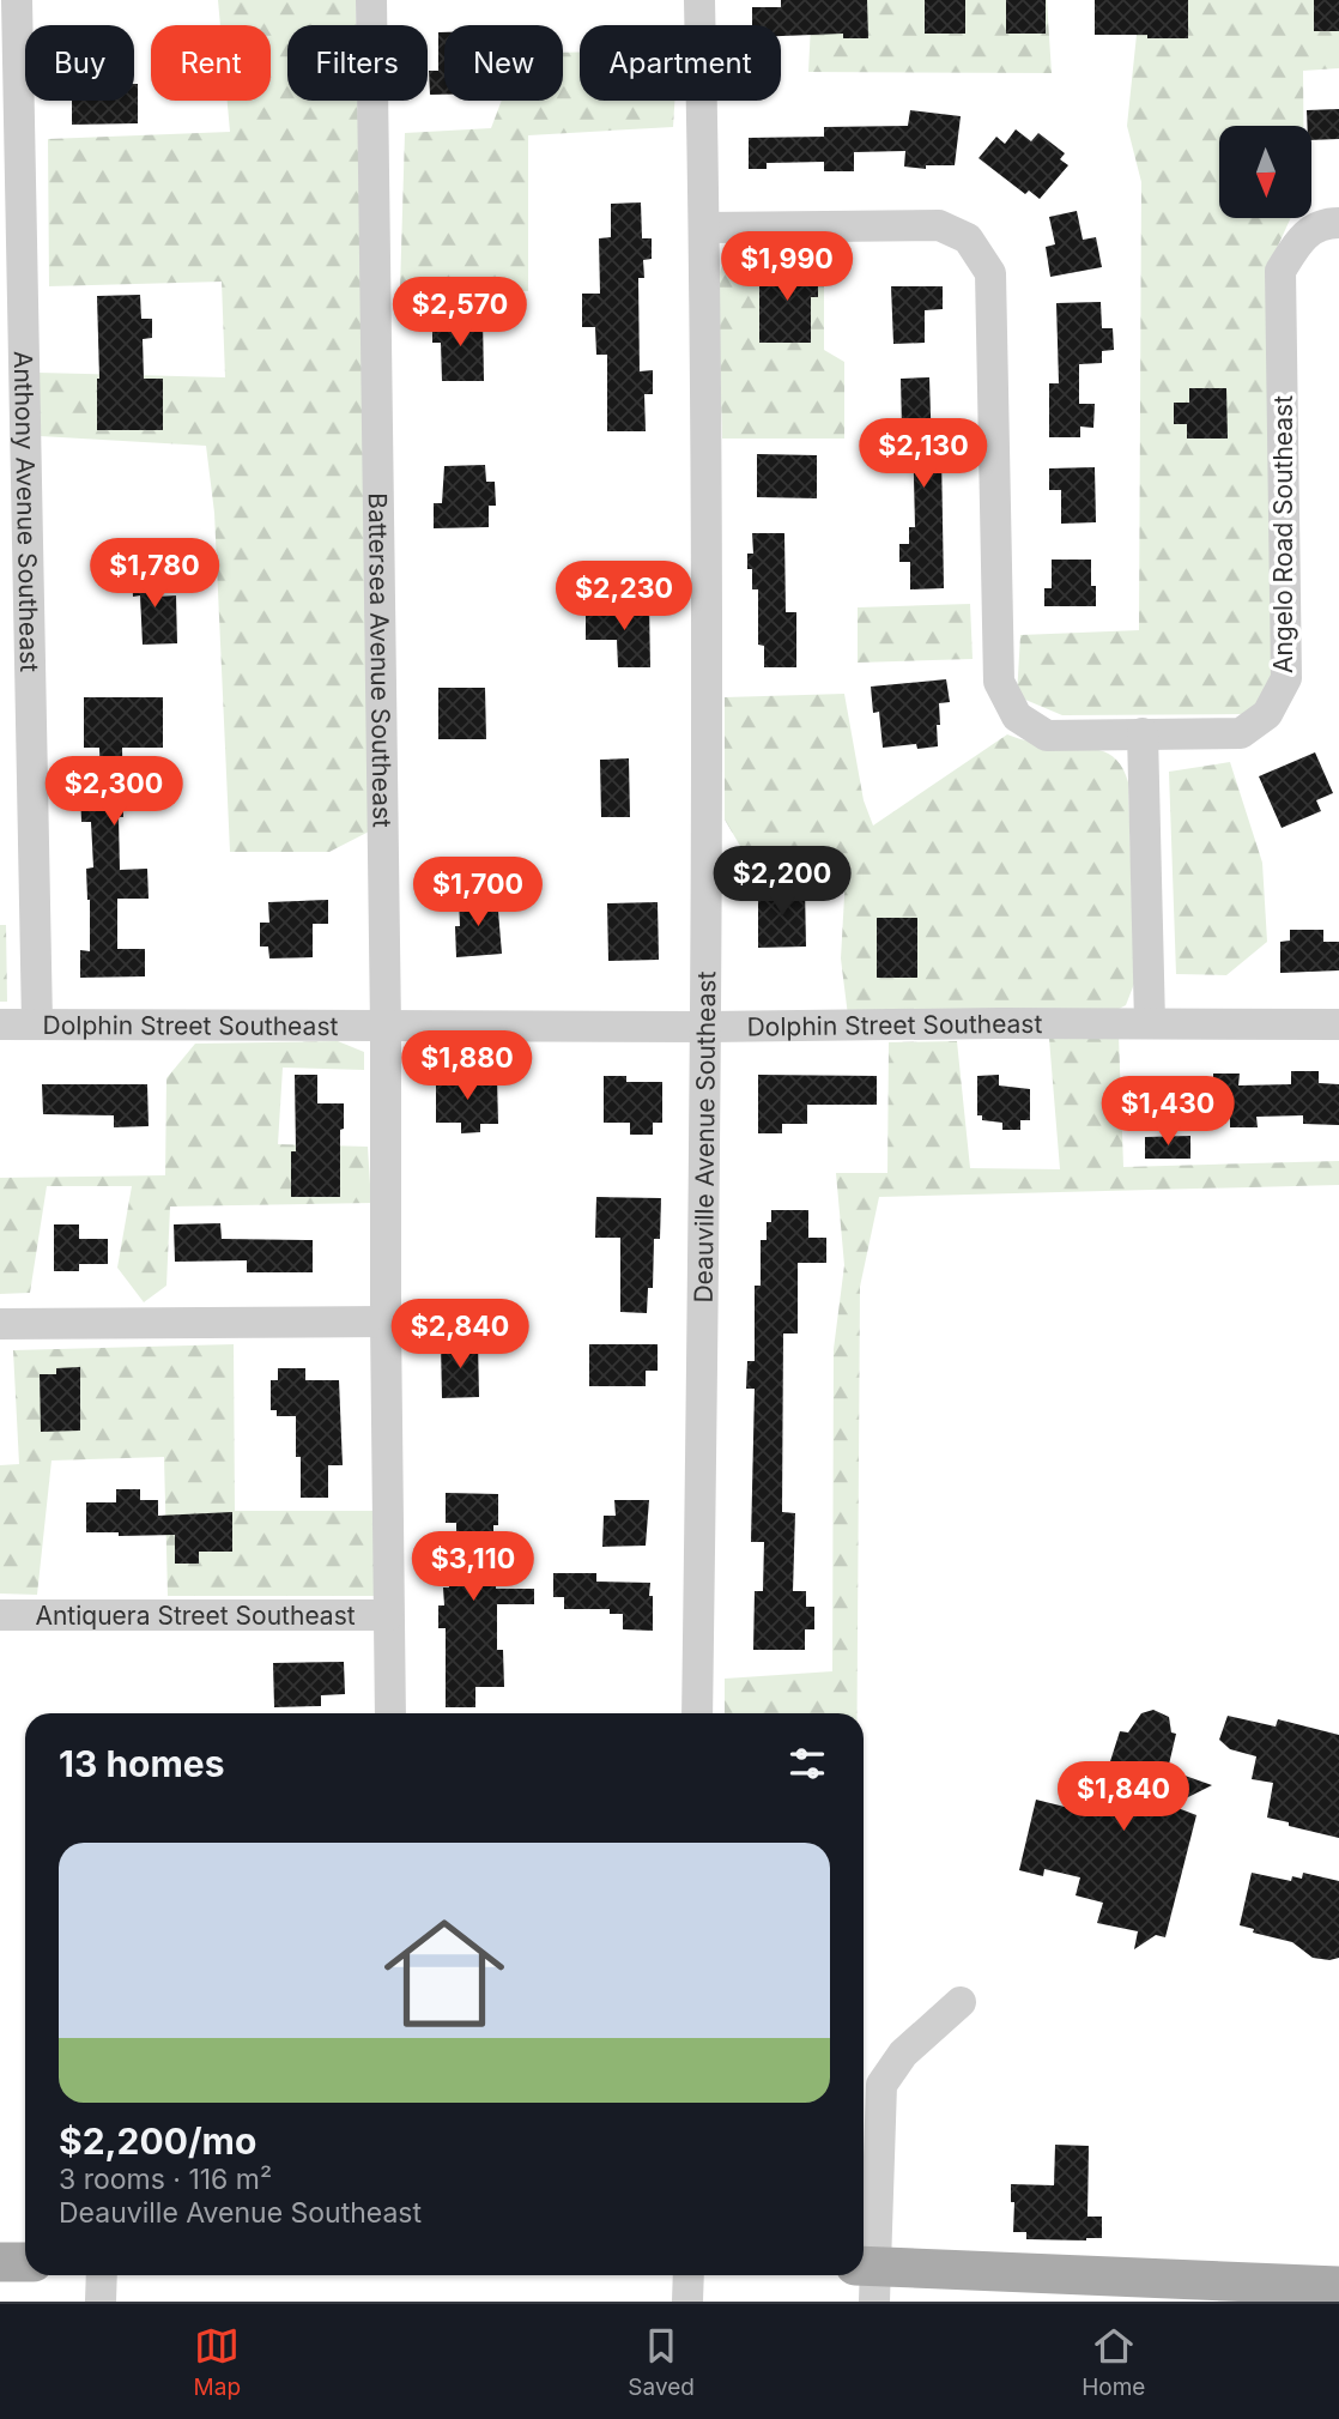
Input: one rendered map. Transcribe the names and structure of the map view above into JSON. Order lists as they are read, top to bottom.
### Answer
{
  "streets": {
    "street": [
      "Anthony Avenue Southeast",
      "Angelo Road Southeast",
      "Battersea Avenue Southeast",
      "Dolphin Street Southeast",
      "Deauville Avenue Southeast",
      "Antiquera Street Southeast"
    ]
  },
  "crossings": [
    ["Anthony Avenue Southeast", "Dolphin Street Southeast"],
    ["Angelo Road Southeast", "Deauville Avenue Southeast"],
    ["Battersea Avenue Southeast", "Dolphin Street Southeast"],
    ["Battersea Avenue Southeast", "Antiquera Street Southeast"],
    ["Dolphin Street Southeast", "Deauville Avenue Southeast"]
  ],
  "north": "bottom",
  "page": {
    "chip": [
      "Buy",
      "Rent",
      "Filters",
      "New",
      "Apartment"
    ],
    "price": [
      "$1,990",
      "$2,570",
      "$2,130",
      "$1,780",
      "$2,230",
      "$2,300",
      "$2,200",
      "$1,700",
      "$1,880",
      "$1,430",
      "$2,840",
      "$3,110",
      "$1,840"
    ],
    "heading": "13 homes",
    "list": [
      {
        "name": "$2,200/mo",
        "note": "3 rooms · 116 m² · Deauville Avenue Southeast"
      }
    ],
    "tabs": ["Map", "Saved", "Home"]
  }
}
